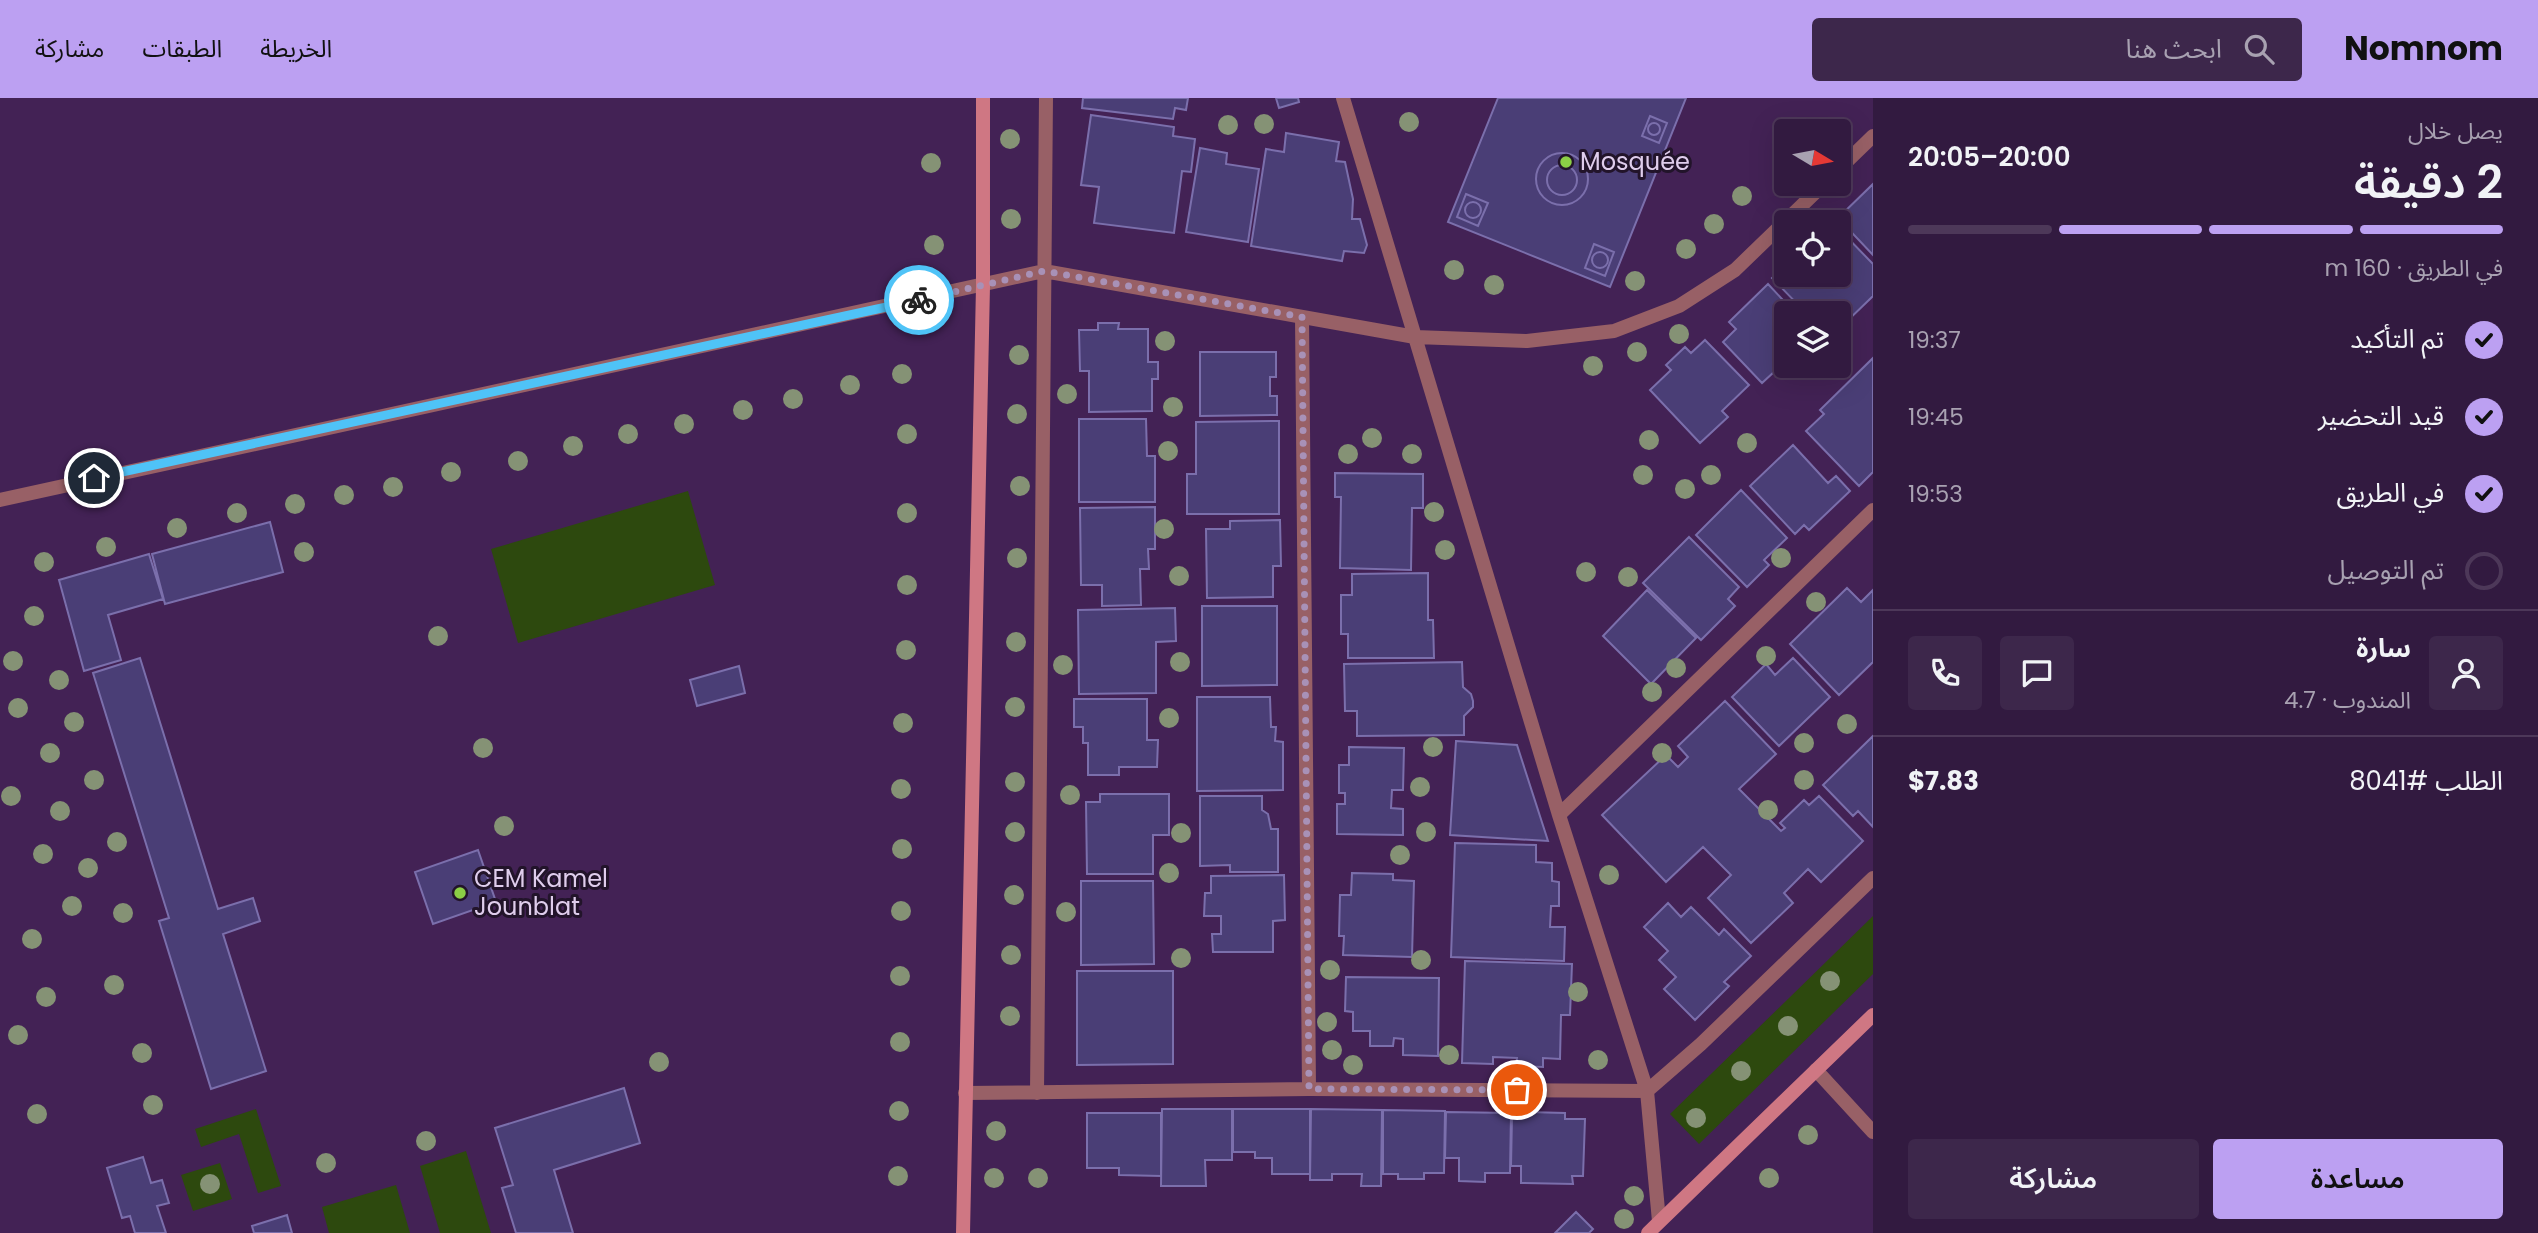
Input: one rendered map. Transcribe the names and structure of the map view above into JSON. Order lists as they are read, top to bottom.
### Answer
{
  "places": ["Mosquée", "CEM Kamel Jounblat"],
  "north": "right",
  "page": {
    "header": "Nomnom",
    "search": "ابحث هنا",
    "nav": ["الخريطة", "الطبقات", "مشاركة"],
    "heading": ["2 دقيقة", "يصل خلال", "20:00–20:05"],
    "panel": [
      "سارة",
      "المندوب · 4.7",
      "الطلب #8041",
      "$7.83"
    ],
    "bar": "في الطريق · 160 m",
    "list": [
      ["تم التأكيد", "19:37"],
      ["قيد التحضير", "19:45"],
      ["في الطريق", "19:53"],
      "تم التوصيل"
    ],
    "buttons": ["مساعدة", "مشاركة"]
  }
}
